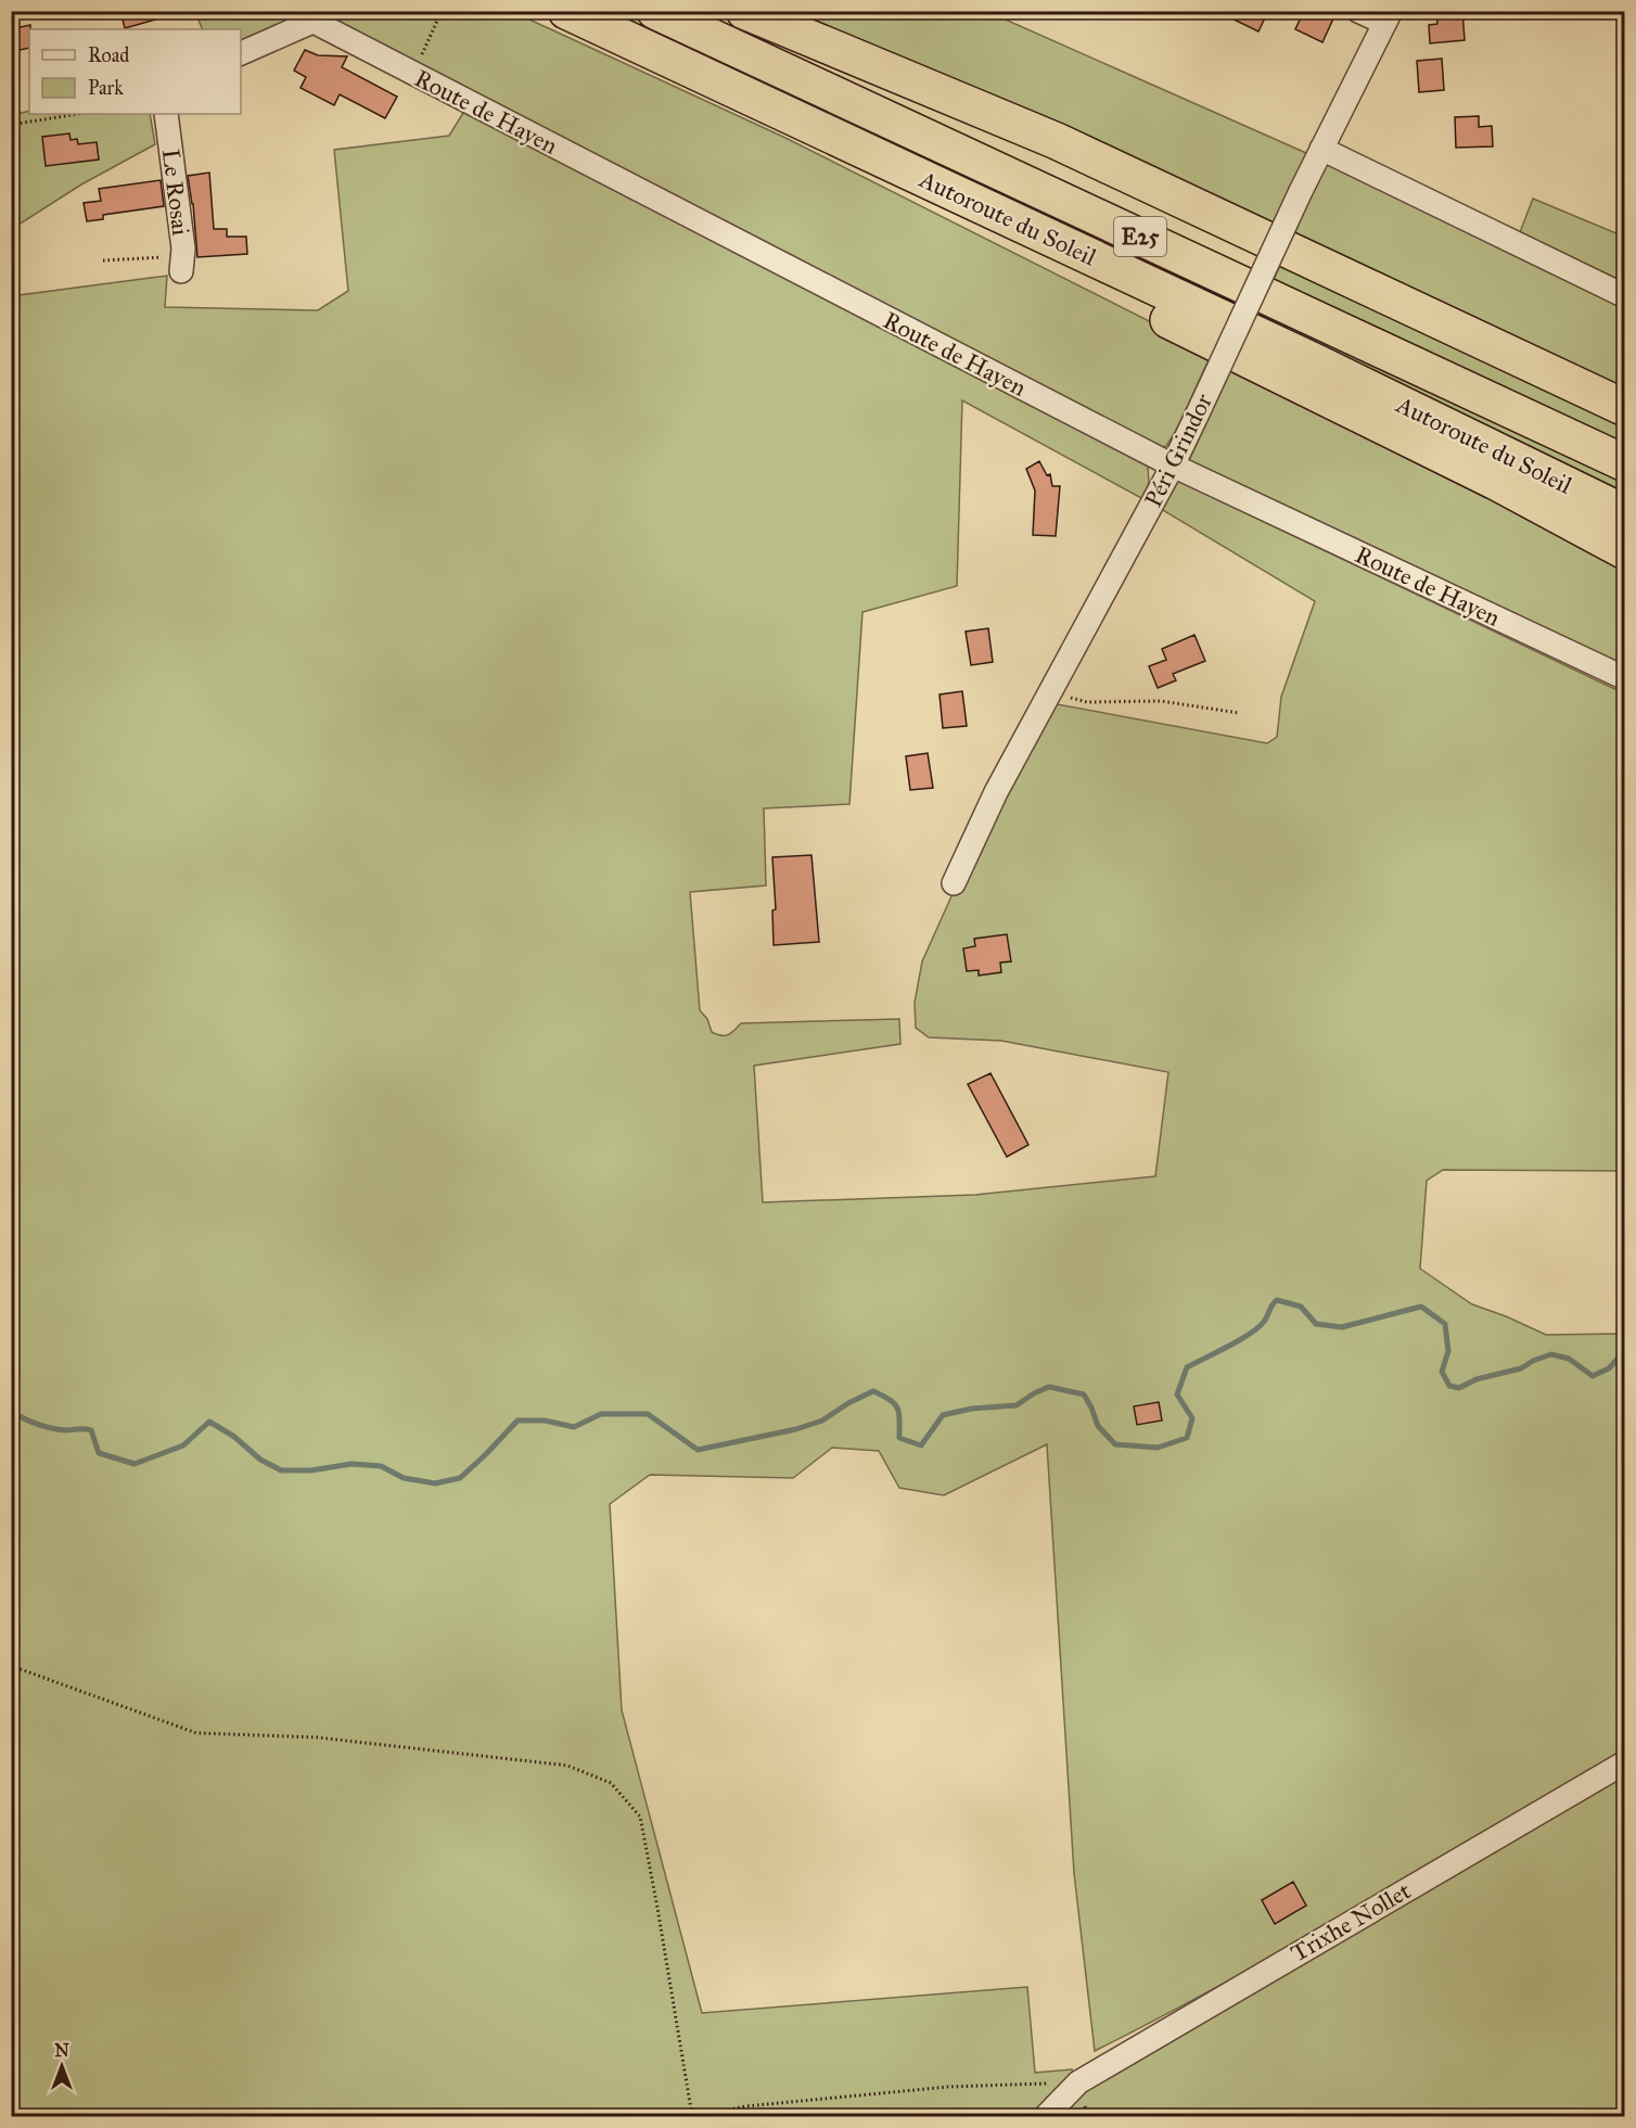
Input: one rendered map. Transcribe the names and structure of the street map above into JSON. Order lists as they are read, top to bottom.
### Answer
{
  "streets": {
    "highway": ["Autoroute du Soleil", "E25"],
    "street": [
      "Route de Hayen",
      "Le Rosai",
      "Péri Grindor",
      "Trixhe Nollet"
    ]
  },
  "crossings": [
    ["Route de Hayen", "Péri Grindor"]
  ],
  "legend": ["Road", "Park"],
  "north": "top"
}
